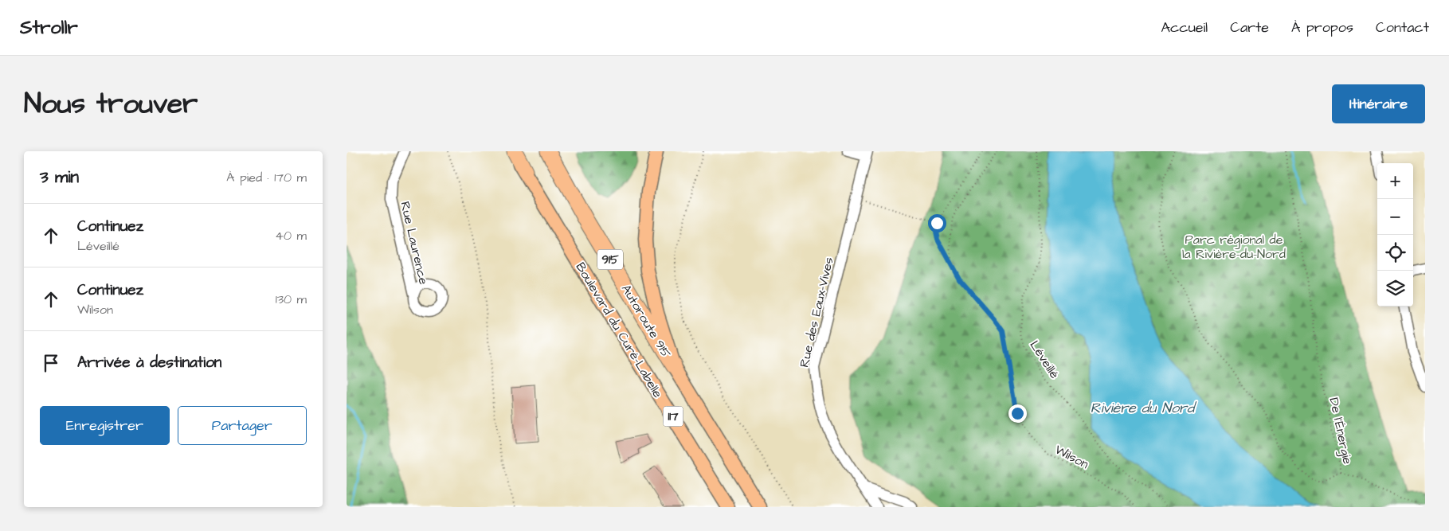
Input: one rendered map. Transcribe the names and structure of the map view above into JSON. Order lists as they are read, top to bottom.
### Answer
{
  "streets": {
    "highway": ["915", "Autoroute 915"],
    "main road": ["Boulevard du Curé-Labelle", "117"],
    "street": ["Rue Laurence", "Rue des Eaux-Vives"],
    "path": ["Léveillé", "De l'Énergie", "Wilson"]
  },
  "crossings": [
    ["Autoroute 915", "117"]
  ],
  "water": ["Rivière du Nord"],
  "parks": ["Parc régional de la Rivière-du-Nord"],
  "page": {
    "header": "Strollr",
    "nav": [
      "Accueil",
      "Carte",
      "À propos",
      "Contact"
    ],
    "title": "Nous trouver",
    "buttons": [
      "Itinéraire",
      ["Enregistrer", "Partager"]
    ],
    "heading": ["3 min", "À pied · 170 m"],
    "map_buttons": ["+", "−"],
    "list": [
      ["Continuez", "Léveillé", "40 m"],
      ["Continuez", "Wilson", "130 m"],
      "Arrivée à destination"
    ]
  }
}
